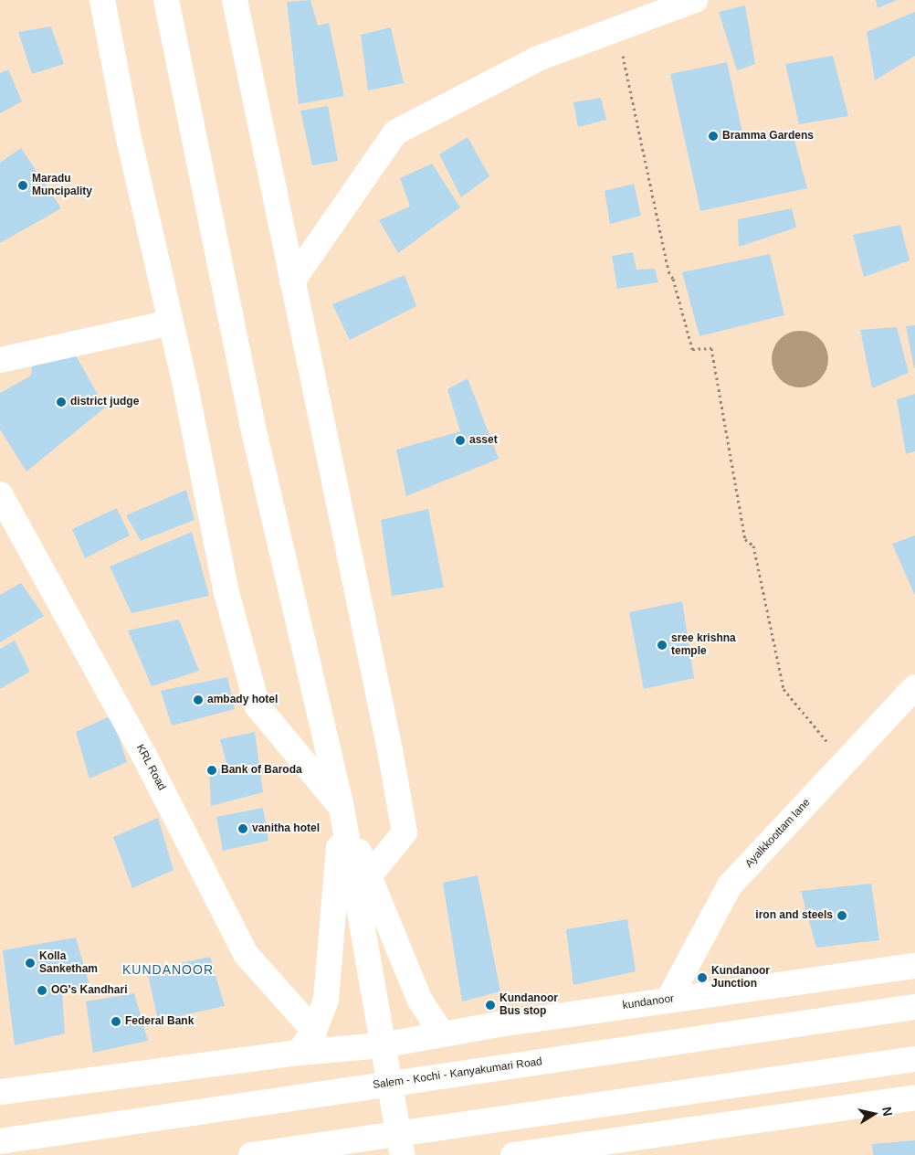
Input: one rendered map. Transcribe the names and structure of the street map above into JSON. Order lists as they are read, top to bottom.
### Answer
{
  "streets": {
    "main road": [
      "KRL Road",
      "Ayalkkoottam lane",
      "kundanoor",
      "Salem - Kochi - Kanyakumari Road"
    ]
  },
  "crossings": [
    ["Ayalkkoottam lane", "kundanoor"]
  ],
  "districts": ["KUNDANOOR"],
  "places": [
    "Bramma Gardens",
    "Maradu Muncipality",
    "district judge",
    "asset",
    "sree krishna temple",
    "ambady hotel",
    "Bank of Baroda",
    "vanitha hotel",
    "iron and steels",
    "Kolla Sanketham",
    "Kundanoor Junction",
    "OG's Kandhari",
    "Kundanoor Bus stop",
    "Federal Bank"
  ],
  "north": "right"
}
